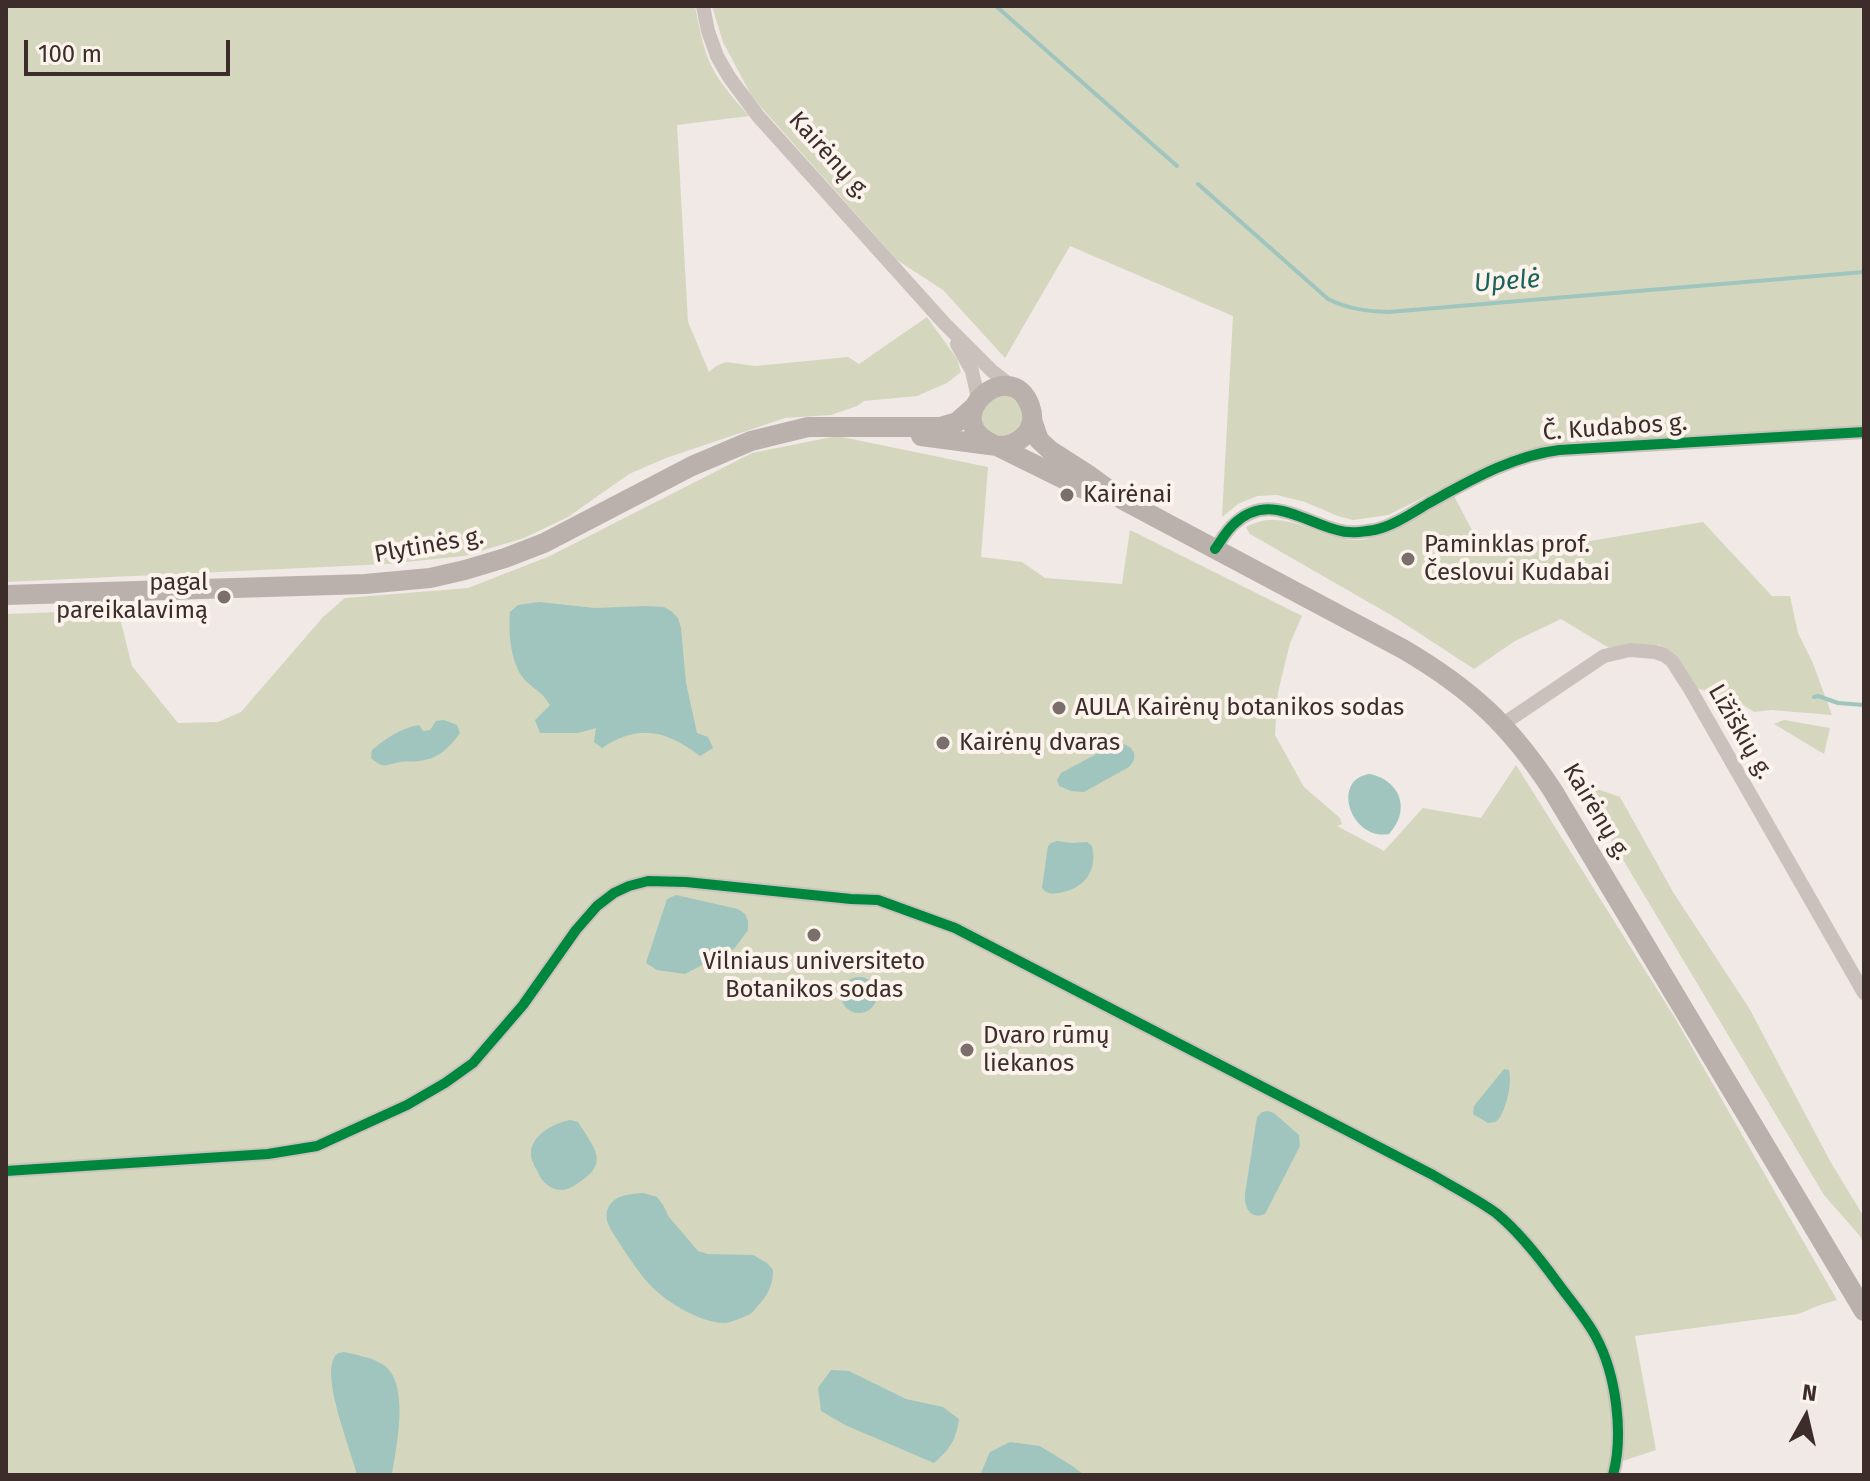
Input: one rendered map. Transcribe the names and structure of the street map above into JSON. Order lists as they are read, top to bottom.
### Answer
{
  "streets": {
    "main road": ["Kairėnų g.", "Plytinės g."],
    "street": ["Č. Kudabos g.", "Ližiškių g."]
  },
  "crossings": [
    ["Kairėnų g.", "Č. Kudabos g."],
    ["Kairėnų g.", "Plytinės g."],
    ["Kairėnų g.", "Ližiškių g."]
  ],
  "water": ["Upelė"],
  "places": [
    "Kairėnai",
    "Paminklas prof. Česlovui Kudabai",
    "pagal pareikalavimą",
    "AULA Kairėnų botanikos sodas",
    "Kairėnų dvaras",
    "Vilniaus universiteto Botanikos sodas",
    "Dvaro rūmų liekanos"
  ],
  "scale_bar": "100 m",
  "north": "top"
}
